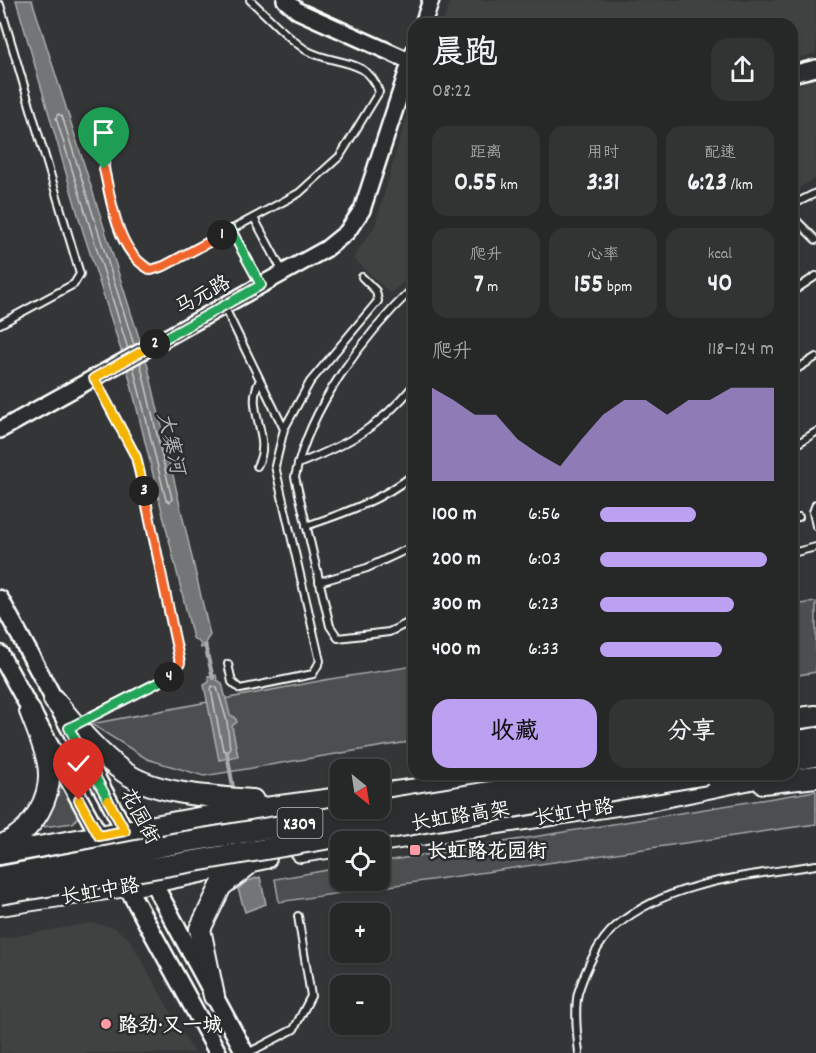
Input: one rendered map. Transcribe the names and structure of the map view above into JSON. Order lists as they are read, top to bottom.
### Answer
{
  "streets": {
    "main road": [
      "长虹中路",
      "长虹路高架",
      "花园街",
      "X309"
    ],
    "street": ["马元路"]
  },
  "crossings": [
    ["长虹中路", "长虹路高架"],
    ["长虹中路", "花园街"]
  ],
  "water": ["大寨河"],
  "places": {
    "transit": ["长虹路花园街"],
    "other": ["路劲·又一城"]
  },
  "north": "bottom right",
  "page": {
    "heading": ["晨跑", "08:22"],
    "stats": [
      ["距离", "0.55 km"],
      ["用时", "3:31"],
      ["配速", "6:23 /km"],
      ["爬升", "7 m"],
      ["心率", "155 bpm"],
      ["kcal", "40"]
    ],
    "pins": [
      "1",
      "2",
      "3",
      "4"
    ],
    "chart": ["爬升", "118–124 m"],
    "list": [
      {
        "name": "100 m",
        "note": "6:56"
      },
      {
        "name": "200 m",
        "note": "6:03"
      },
      {
        "name": "300 m",
        "note": "6:23"
      },
      {
        "name": "400 m",
        "note": "6:33"
      }
    ],
    "buttons": ["收藏", "分享"],
    "map_buttons": ["+", "−"]
  }
}
